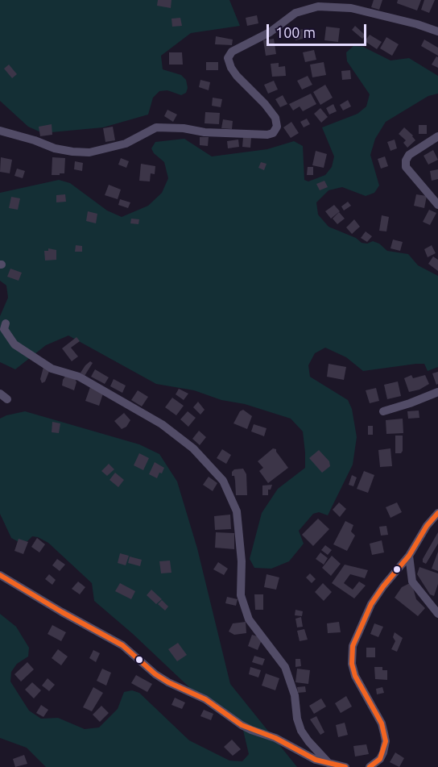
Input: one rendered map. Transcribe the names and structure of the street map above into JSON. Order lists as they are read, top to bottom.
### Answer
{
  "scale_bar": "100 m"
}
